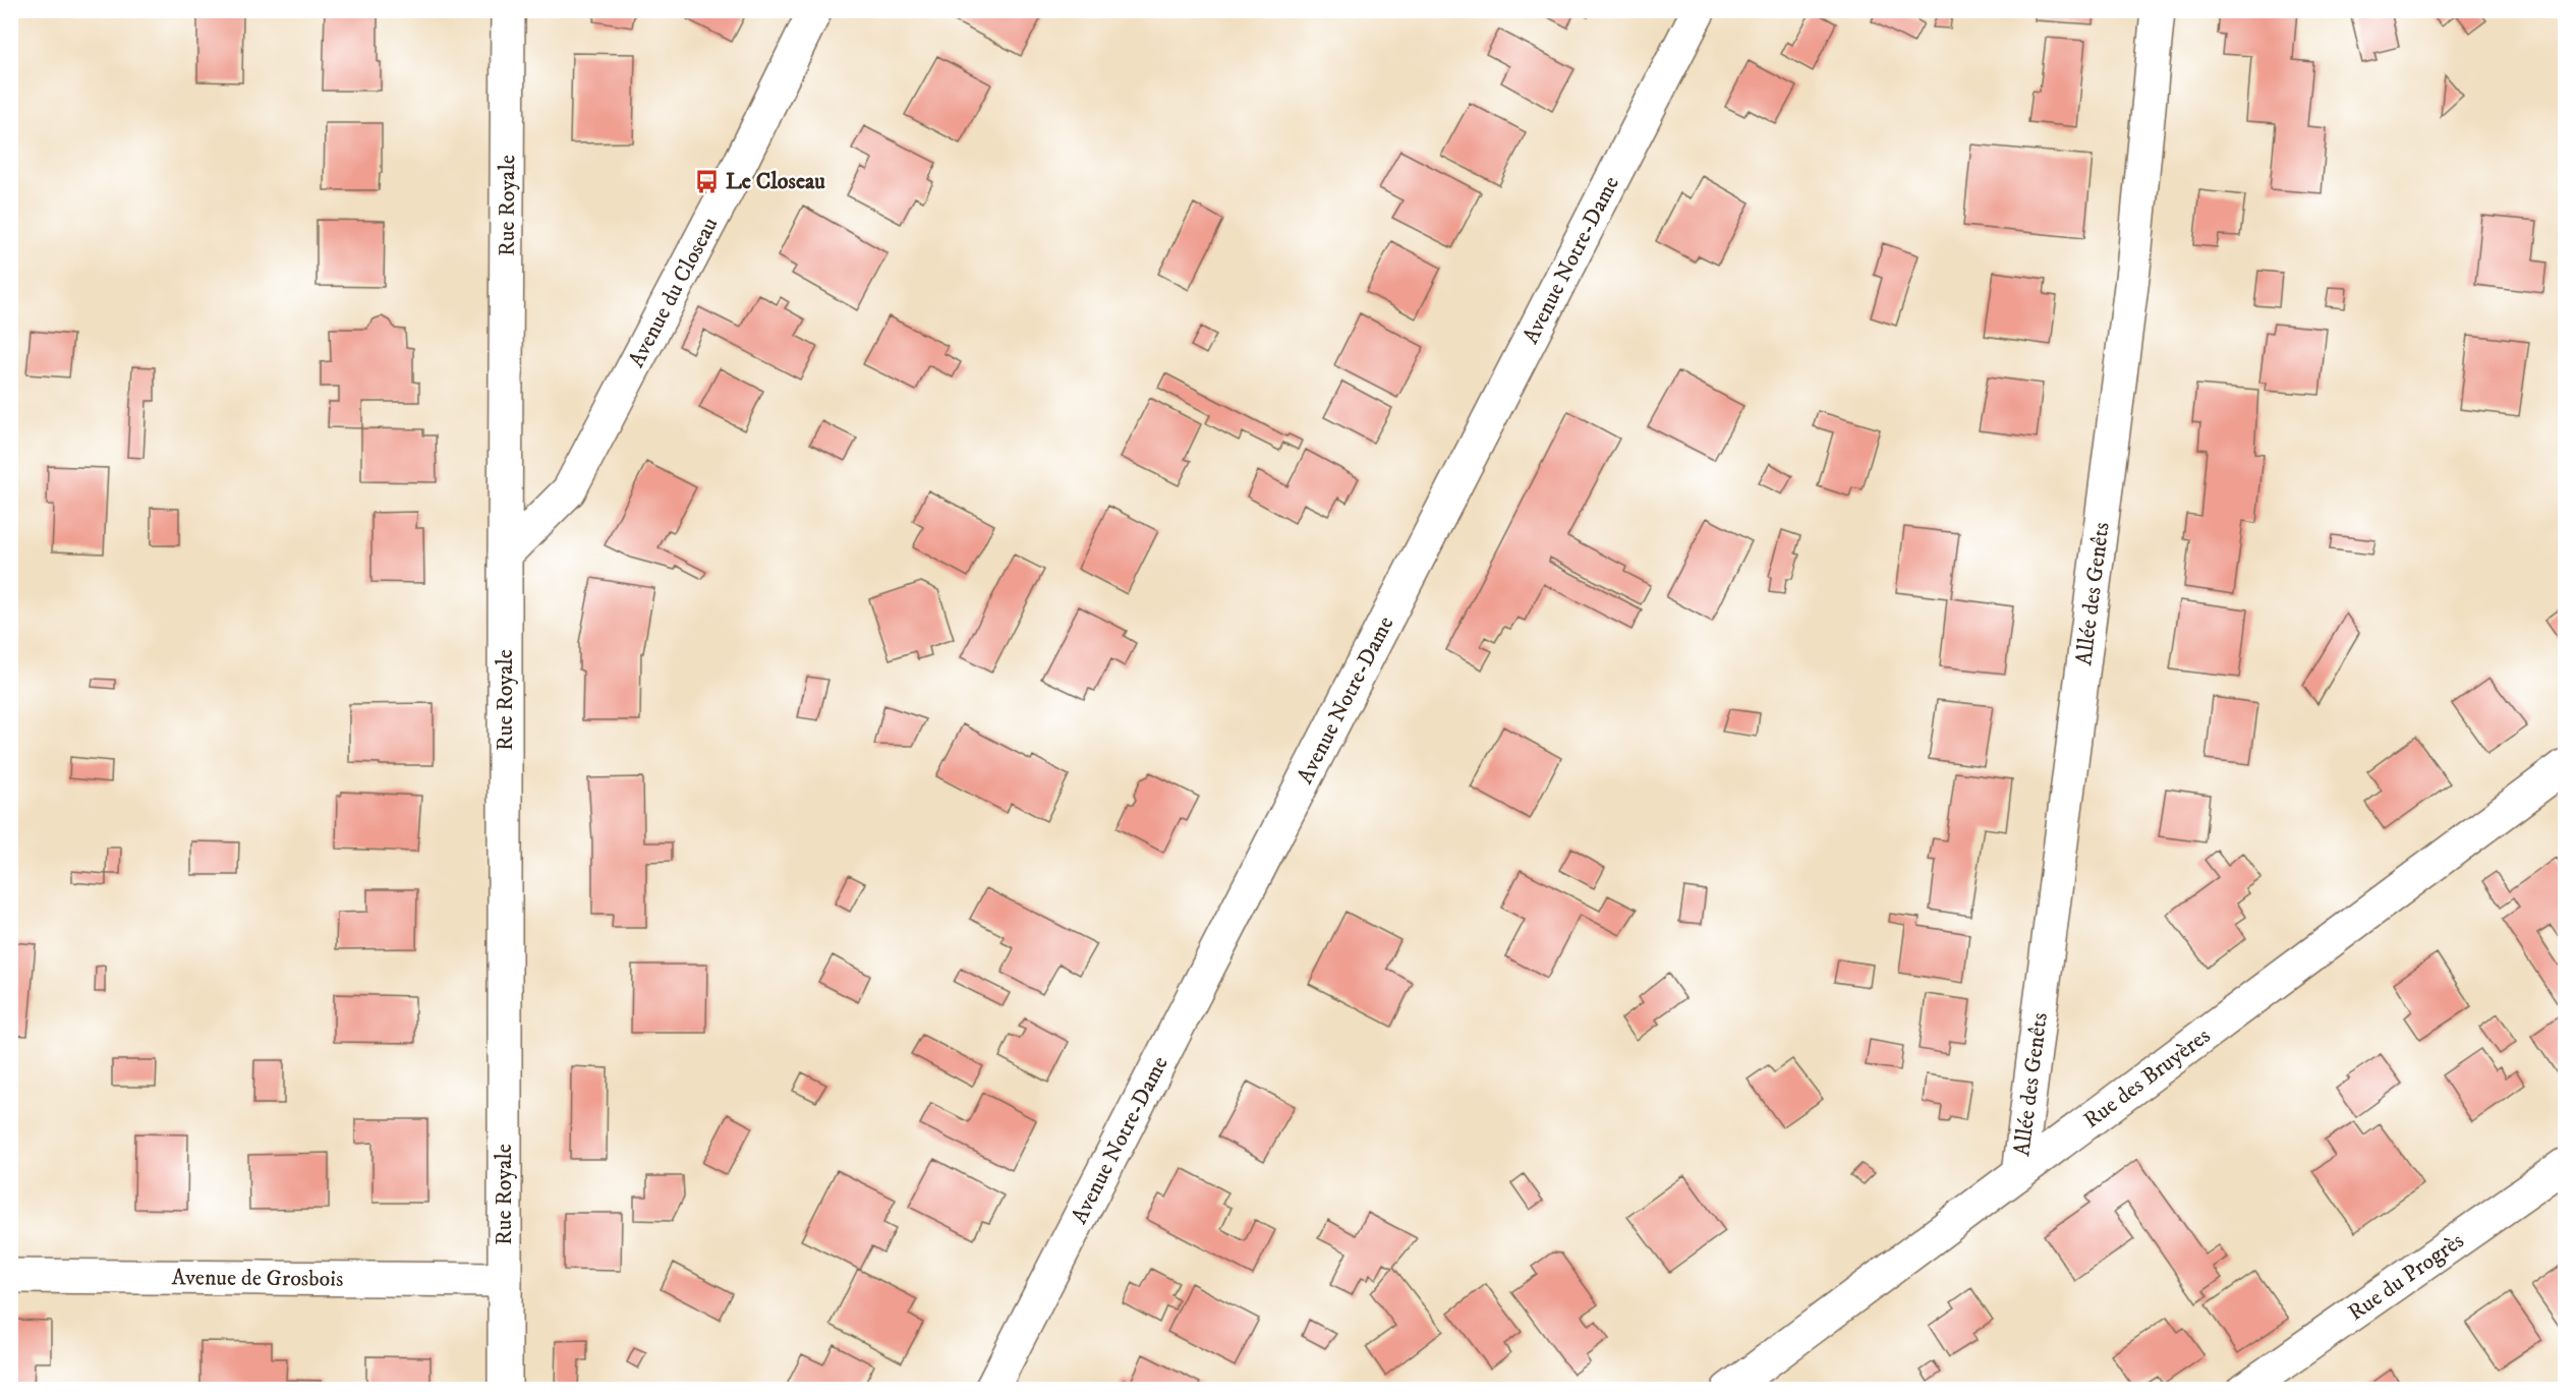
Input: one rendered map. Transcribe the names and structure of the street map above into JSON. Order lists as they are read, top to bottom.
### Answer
{
  "streets": {
    "street": [
      "Rue Royale",
      "Avenue Notre-Dame",
      "Avenue du Closeau",
      "Allée des Genêts",
      "Rue des Bruyères",
      "Rue du Progrès",
      "Avenue de Grosbois"
    ]
  },
  "crossings": [
    ["Rue Royale", "Avenue du Closeau"],
    ["Rue Royale", "Avenue de Grosbois"],
    ["Allée des Genêts", "Rue des Bruyères"]
  ],
  "places": {
    "bus stop": ["Le Closeau"]
  }
}
